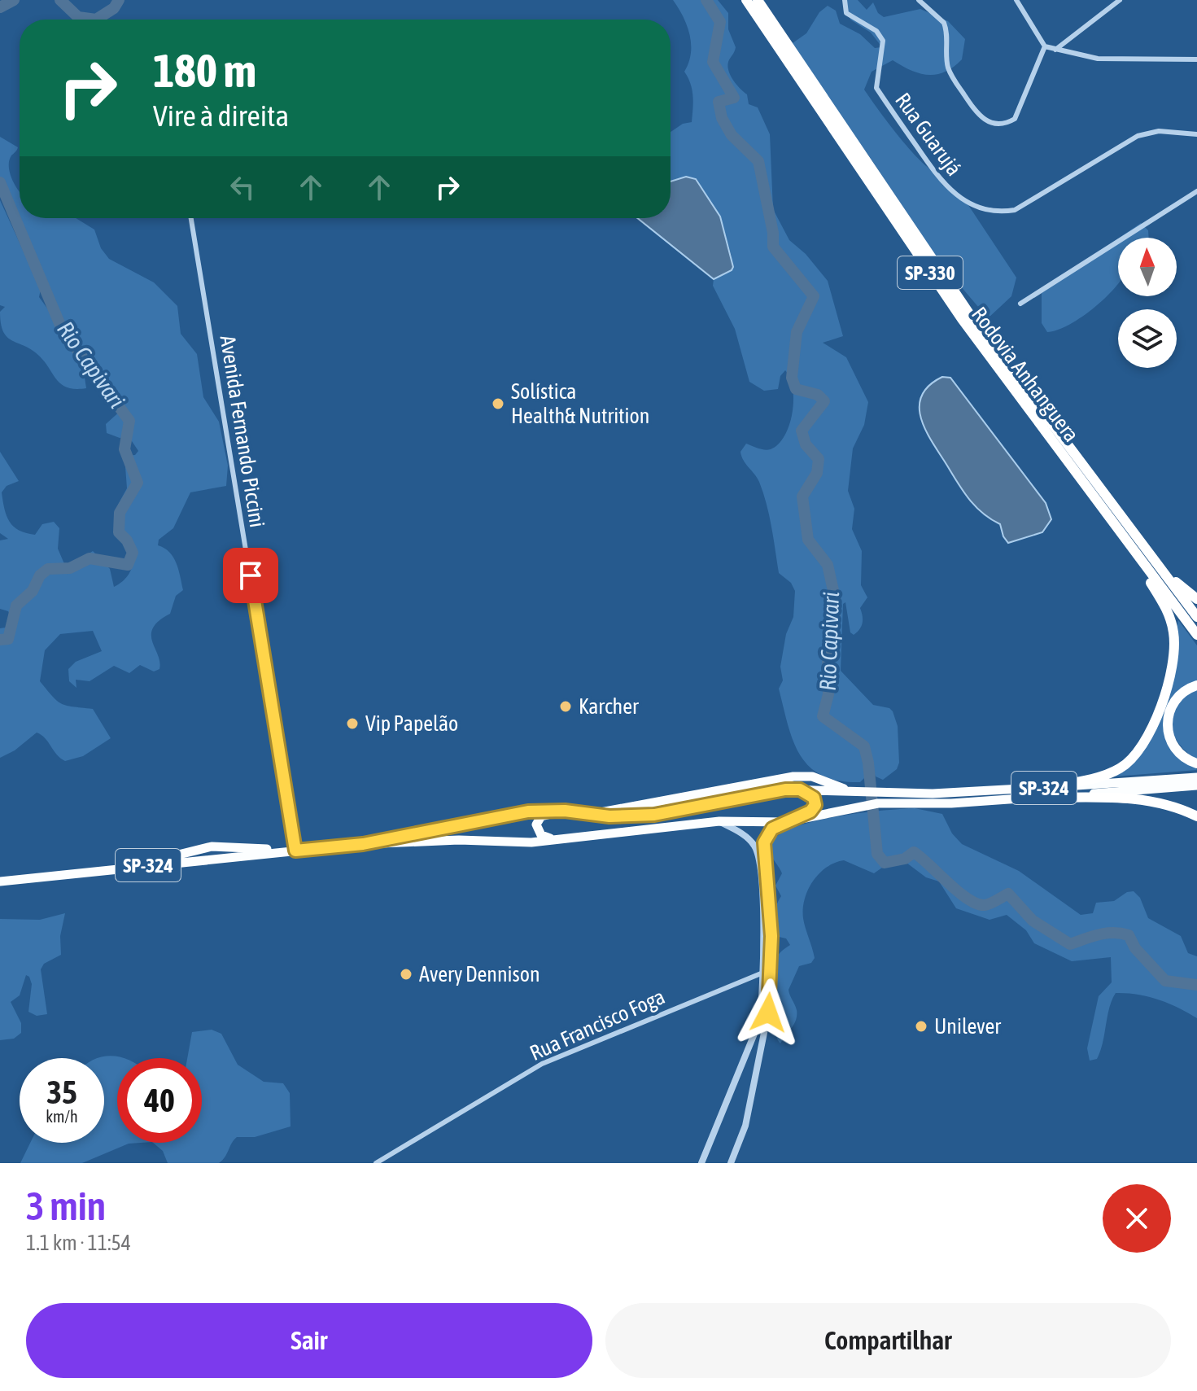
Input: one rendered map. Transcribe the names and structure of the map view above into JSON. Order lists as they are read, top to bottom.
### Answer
{
  "streets": {
    "highway": ["SP-330", "Rodovia Anhanguera", "SP-324"],
    "street": ["Rua Guarujá", "Avenida Fernando Piccini", "Rua Francisco Foga"]
  },
  "crossings": [
    ["Avenida Fernando Piccini", "SP-324"]
  ],
  "water": ["Rio Capivari"],
  "places": [
    "Solística Health& Nutrition",
    "Karcher",
    "Vip Papelão",
    "Avery Dennison",
    "Unilever"
  ],
  "north": "top",
  "page": {
    "turn": ["180 m", "Vire à direita"],
    "speed": "35 km/h",
    "limit": "40",
    "heading": ["3 min", "1.1 km · 11:54"],
    "buttons": ["Sair", "Compartilhar"]
  }
}
